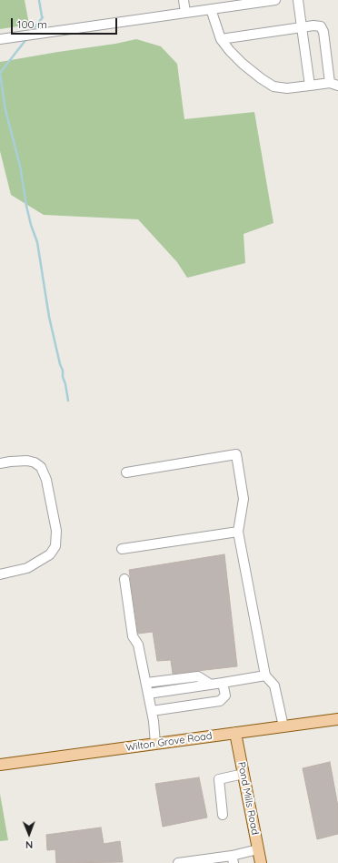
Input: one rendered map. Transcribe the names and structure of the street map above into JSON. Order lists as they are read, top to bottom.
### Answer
{
  "streets": {
    "main road": ["Wilton Grove Road", "Pond Mills Road"]
  },
  "crossings": [
    ["Wilton Grove Road", "Pond Mills Road"]
  ],
  "scale_bar": "100 m",
  "north": "bottom"
}
